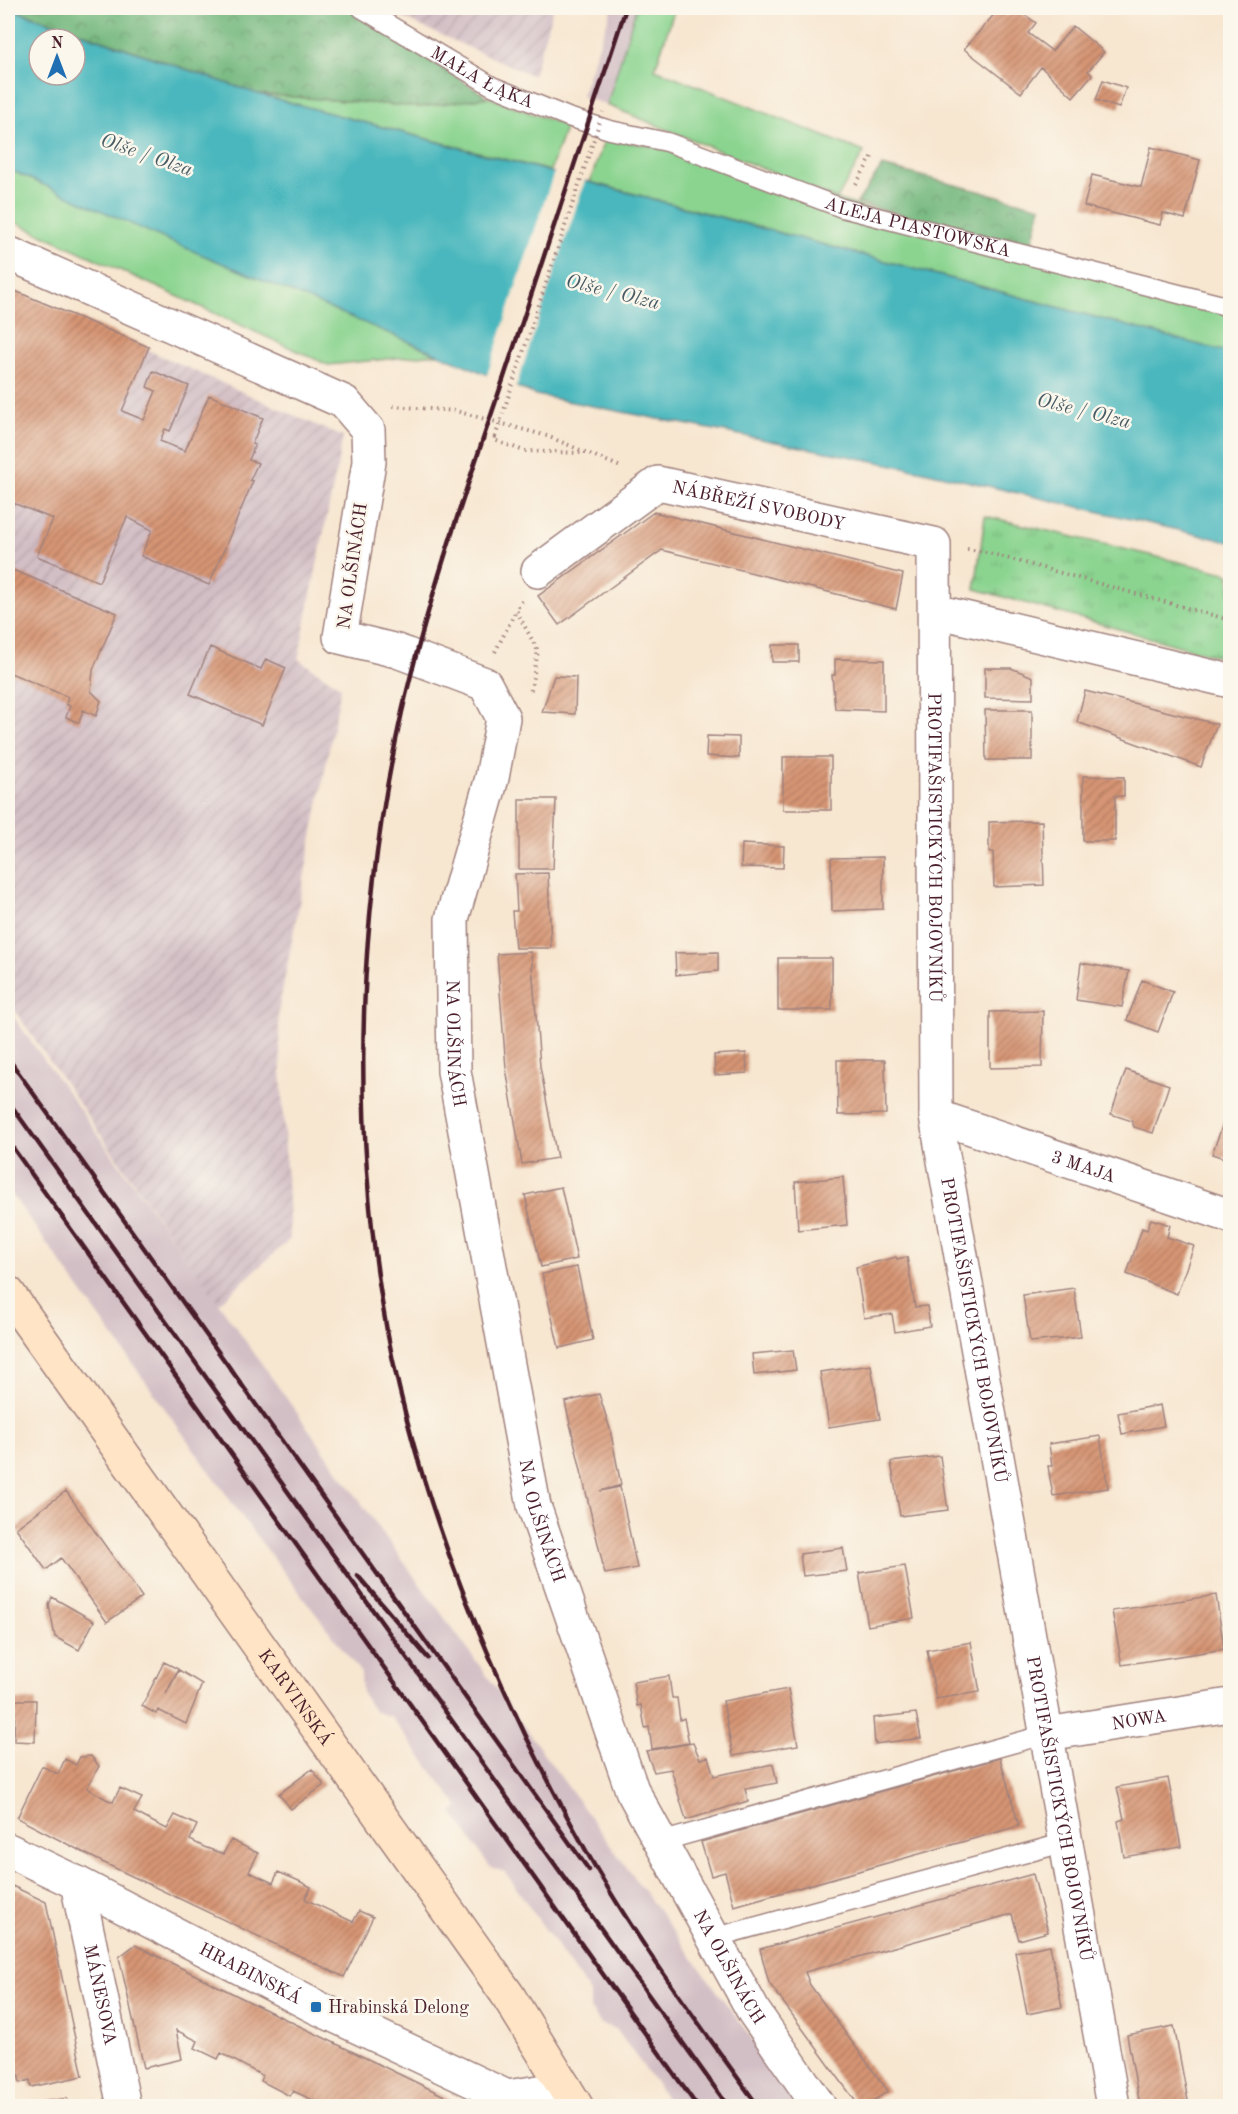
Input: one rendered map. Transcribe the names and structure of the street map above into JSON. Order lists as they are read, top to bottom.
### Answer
{
  "streets": {
    "main road": ["KARVINSKÁ"],
    "street": [
      "NÁBŘEŽÍ SVOBODY",
      "NA OLŠINÁCH",
      "PROTIFAŠISTICKÝCH BOJOVNÍKŮ",
      "3 MAJA",
      "NOWA",
      "HRABINSKÁ",
      "MÁNESOVA"
    ],
    "lane": ["MAŁA ŁĄKA", "ALEJA PIASTOWSKA"]
  },
  "crossings": [
    ["MAŁA ŁĄKA", "ALEJA PIASTOWSKA"],
    ["NÁBŘEŽÍ SVOBODY", "PROTIFAŠISTICKÝCH BOJOVNÍKŮ"],
    ["PROTIFAŠISTICKÝCH BOJOVNÍKŮ", "3 MAJA"],
    ["PROTIFAŠISTICKÝCH BOJOVNÍKŮ", "NOWA"],
    ["KARVINSKÁ", "HRABINSKÁ"],
    ["HRABINSKÁ", "MÁNESOVA"]
  ],
  "water": ["Olše / Olza"],
  "places": {
    "transit": ["Hrabinská Delong"]
  },
  "north": "top"
}
